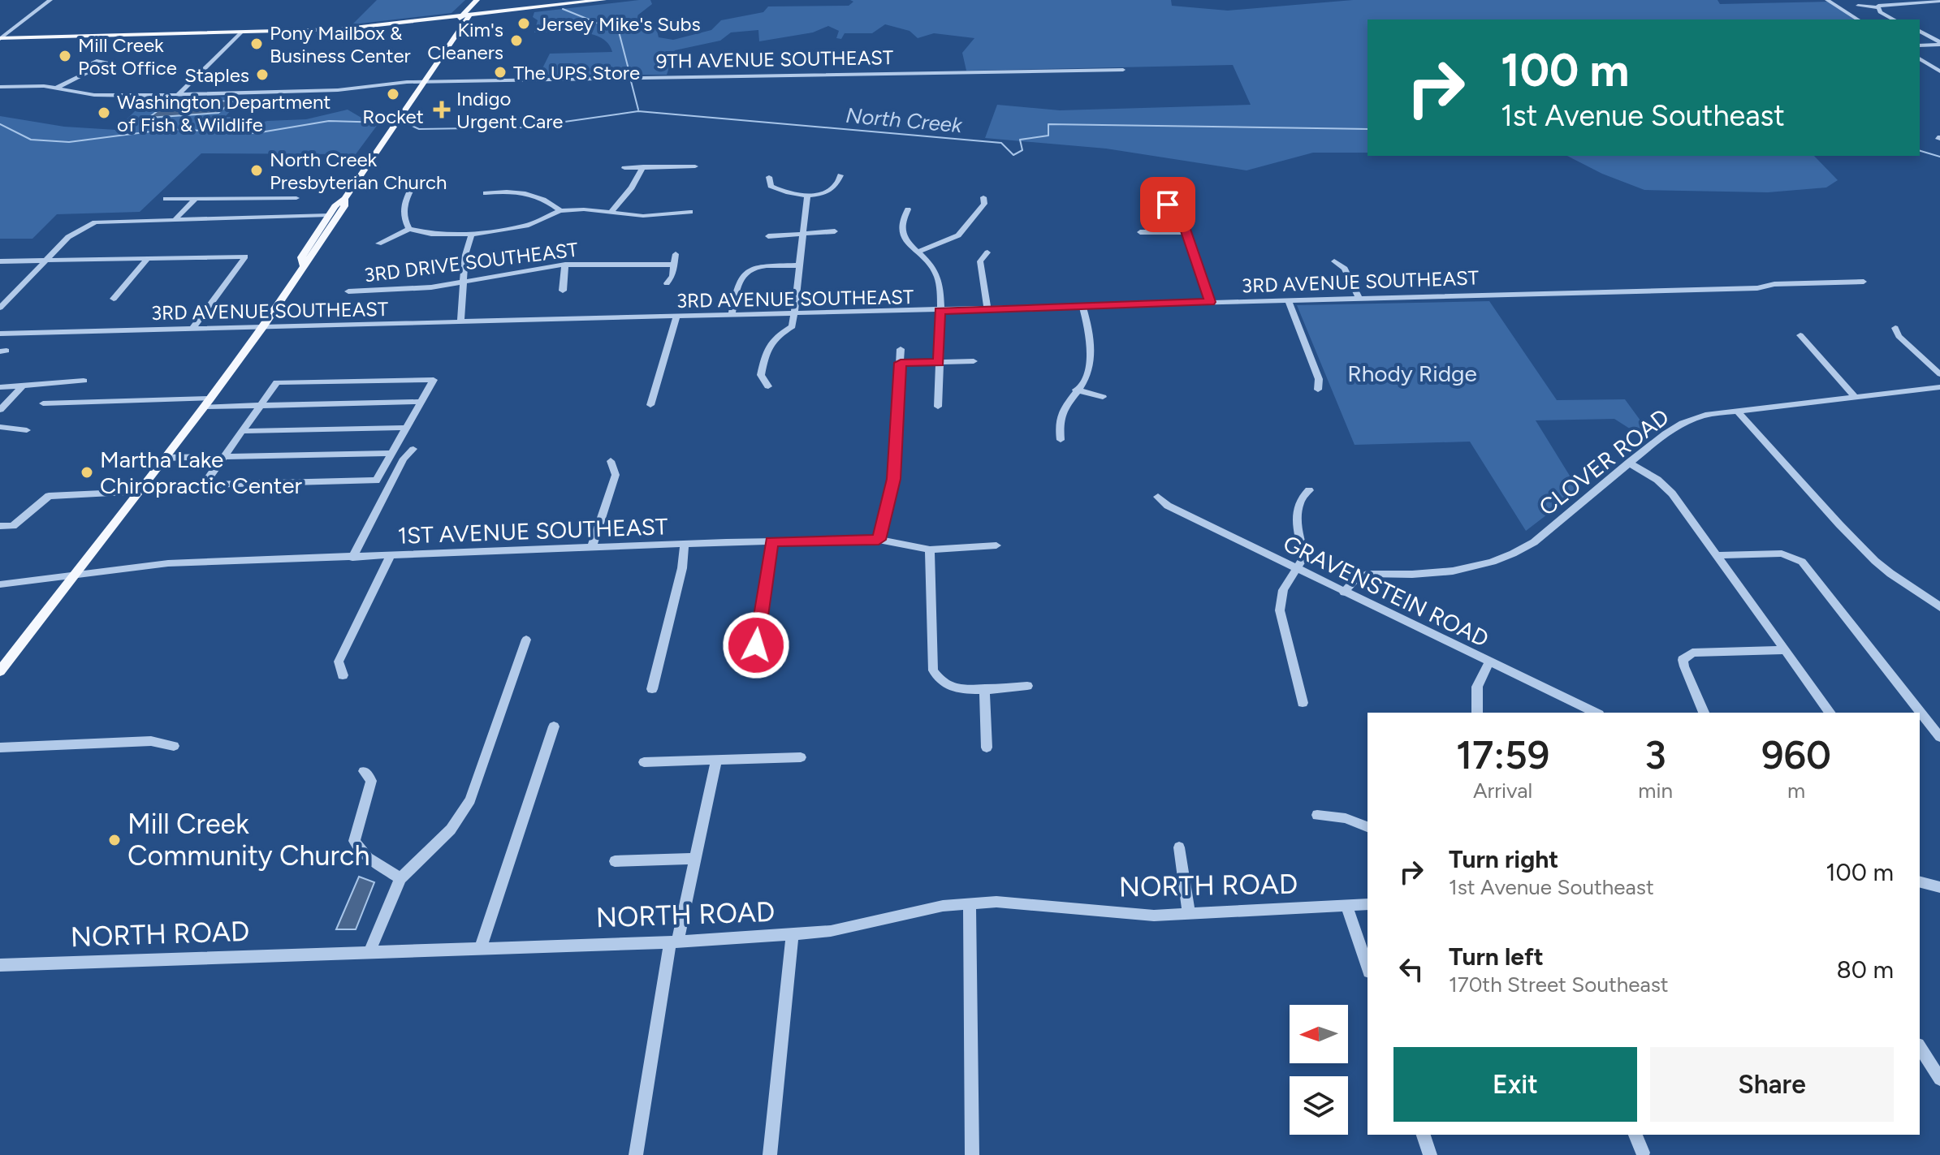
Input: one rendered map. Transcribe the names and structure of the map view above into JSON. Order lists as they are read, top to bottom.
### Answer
{
  "streets": {
    "street": [
      "9TH AVENUE SOUTHEAST",
      "3RD DRIVE SOUTHEAST",
      "3RD AVENUE SOUTHEAST",
      "CLOVER ROAD",
      "1ST AVENUE SOUTHEAST",
      "GRAVENSTEIN ROAD",
      "NORTH ROAD"
    ]
  },
  "crossings": [
    ["CLOVER ROAD", "GRAVENSTEIN ROAD"]
  ],
  "water": ["North Creek"],
  "parks": ["Rhody Ridge"],
  "places": {
    "other": [
      "Jersey Mike's Subs",
      "Kim's Cleaners",
      "Pony Mailbox & Business Center",
      "Mill Creek Post Office",
      "The UPS Store",
      "Staples",
      "Rocket",
      "Washington Department of Fish & Wildlife",
      "North Creek Presbyterian Church",
      "Martha Lake Chiropractic Center",
      "Mill Creek Community Church"
    ],
    "health": ["Indigo Urgent Care"]
  },
  "north": "left",
  "page": {
    "turn": ["100 m", "1st Avenue Southeast"],
    "eta": [
      "17:59",
      "Arrival",
      "3",
      "min",
      "960",
      "m"
    ],
    "list": [
      {
        "name": "Turn right",
        "note": "1st Avenue Southeast",
        "value": "100 m"
      },
      {
        "name": "Turn left",
        "note": "170th Street Southeast",
        "value": "80 m"
      }
    ],
    "buttons": ["Exit", "Share"]
  }
}
